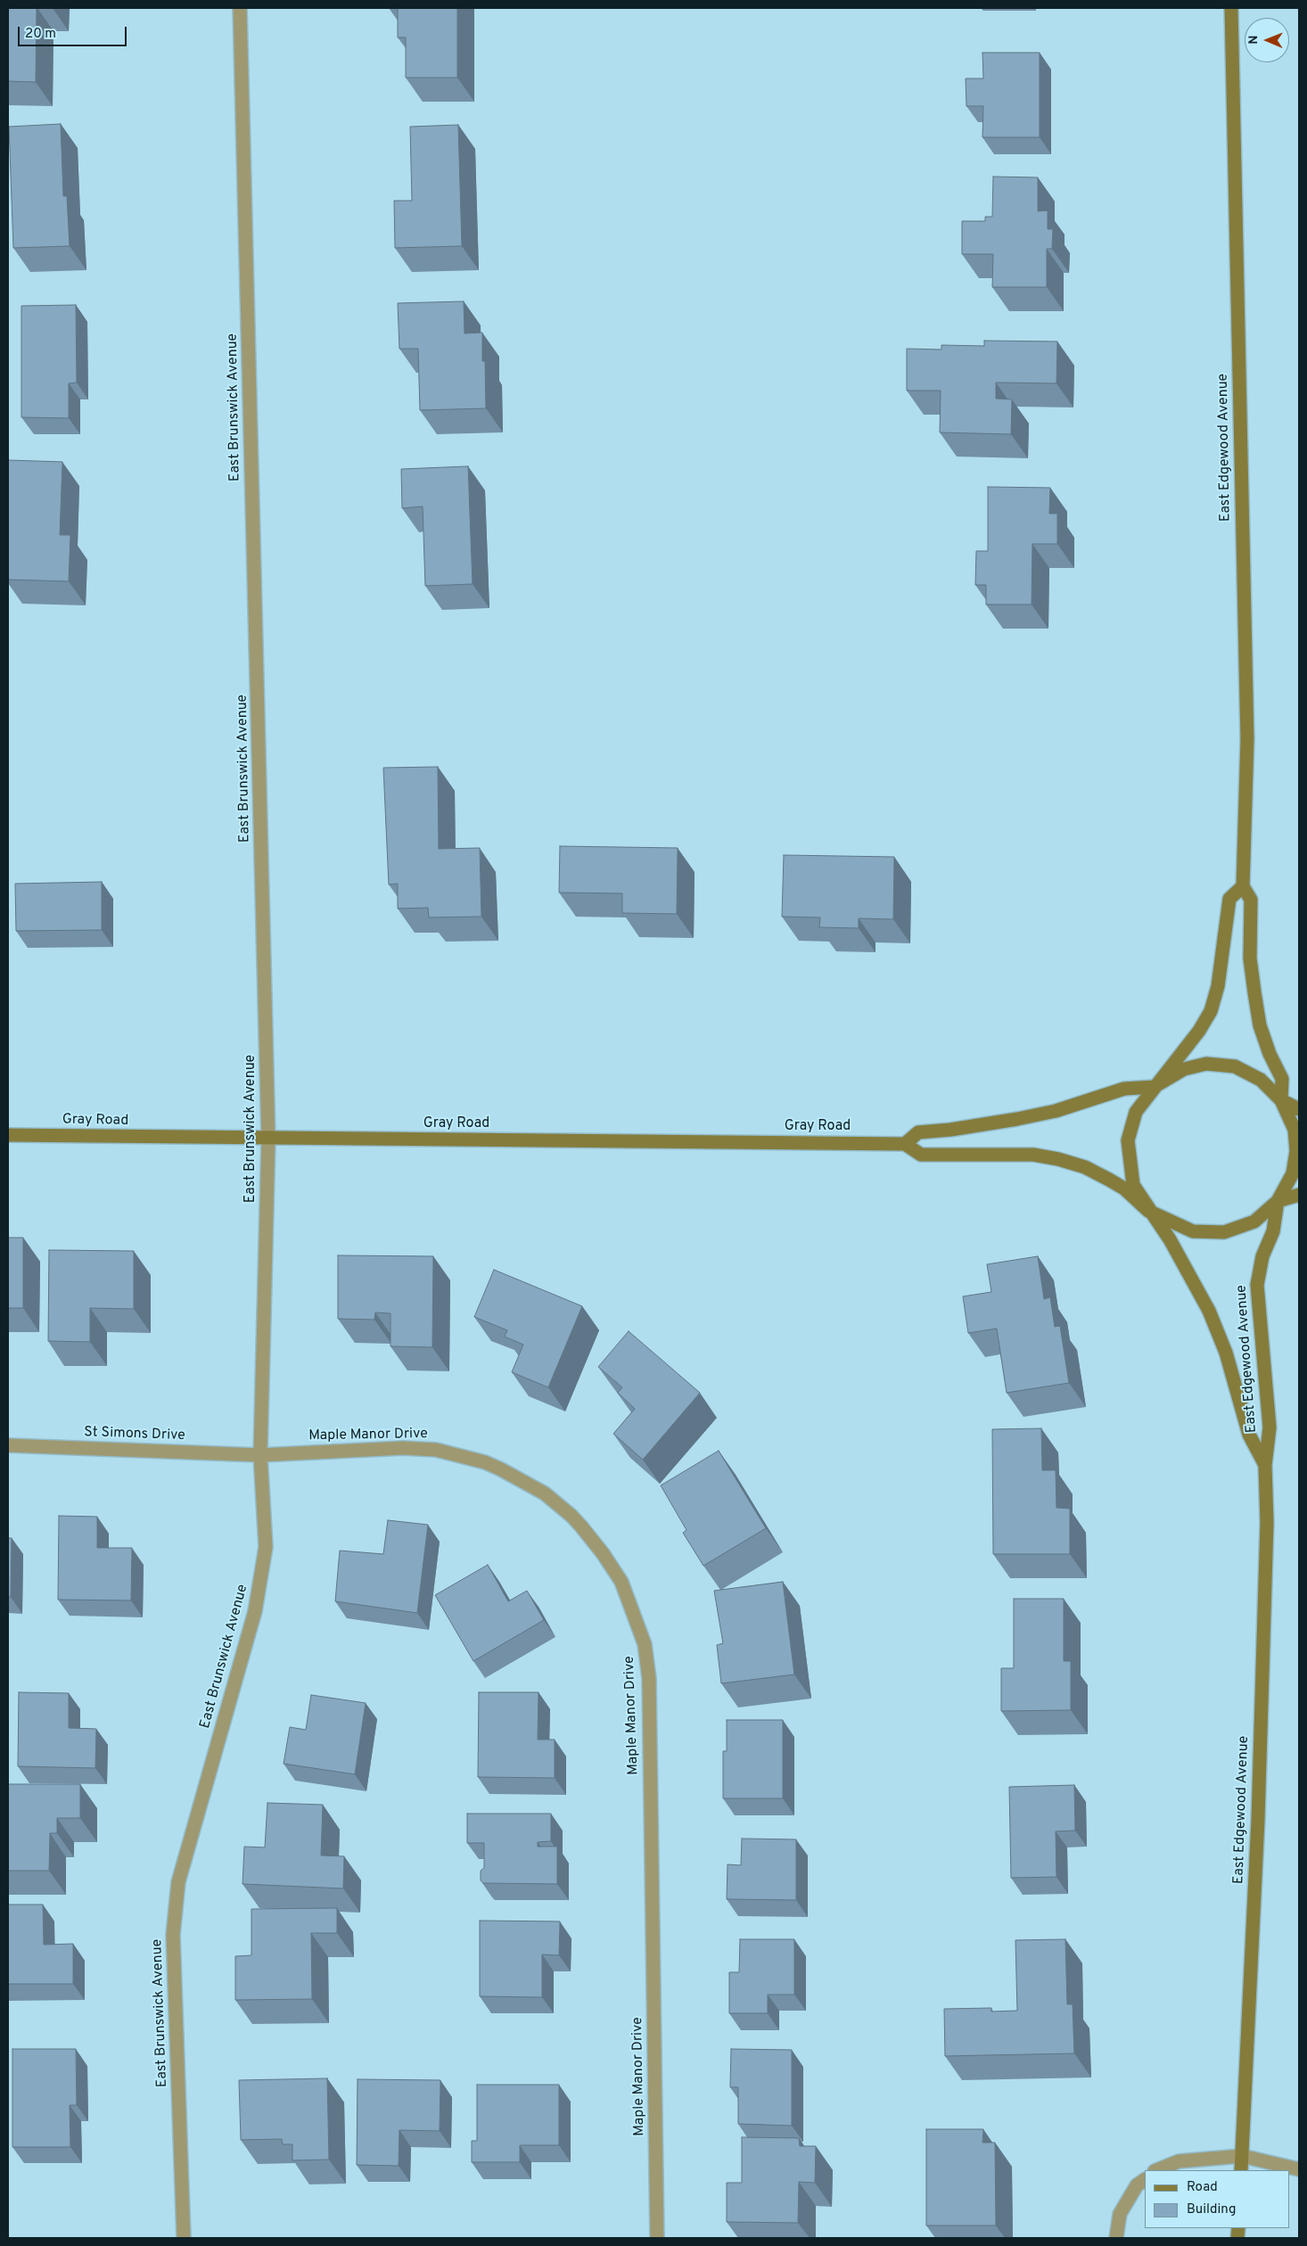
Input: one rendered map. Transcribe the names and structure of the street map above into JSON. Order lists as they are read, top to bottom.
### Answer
{
  "streets": {
    "main road": ["East Edgewood Avenue", "Gray Road"],
    "street": ["East Brunswick Avenue", "St Simons Drive", "Maple Manor Drive"]
  },
  "crossings": [
    ["East Brunswick Avenue", "Gray Road"],
    ["East Brunswick Avenue", "St Simons Drive"],
    ["East Brunswick Avenue", "Maple Manor Drive"],
    ["East Edgewood Avenue", "Gray Road"],
    ["St Simons Drive", "Maple Manor Drive"]
  ],
  "legend": ["Road", "Building"],
  "scale_bar": "20 m",
  "north": "left"
}
